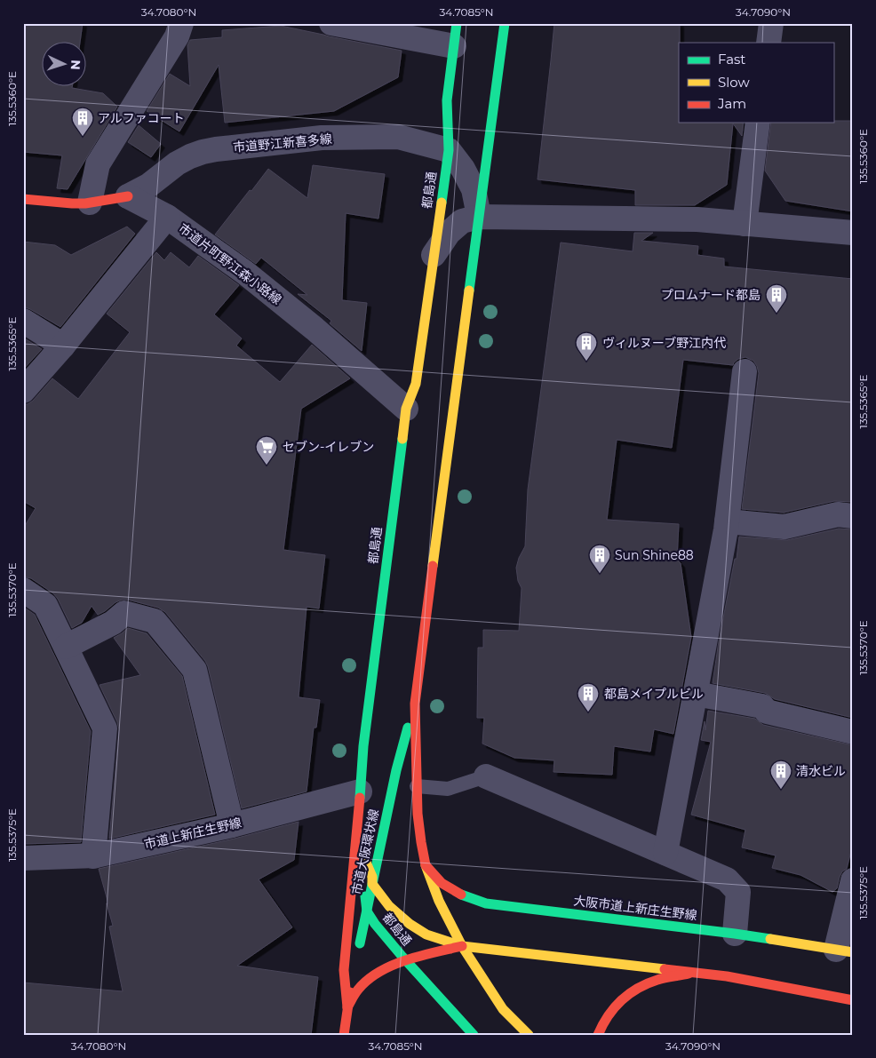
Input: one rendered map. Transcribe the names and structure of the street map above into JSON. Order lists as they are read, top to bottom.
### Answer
{
  "streets": {
    "main road": ["都島通", "市道大阪環状線", "大阪市道上新庄生野線"],
    "street": ["市道野江新喜多線", "市道片町野江森小路線", "市道上新庄生野線"]
  },
  "crossings": [
    ["市道野江新喜多線", "都島通"],
    ["市道野江新喜多線", "市道片町野江森小路線"],
    ["都島通", "市道片町野江森小路線"],
    ["都島通", "市道上新庄生野線"],
    ["都島通", "市道大阪環状線"]
  ],
  "places": {
    "building": [
      "アルファコート",
      "プロムナード都島",
      "ヴィルヌーブ野江内代",
      "Sun Shine88",
      "都島メイプルビル",
      "清水ビル"
    ],
    "supermarket": ["セブン-イレブン"]
  },
  "legend": ["Fast", "Slow", "Jam"],
  "north": "right",
  "coordinates": [
    "34.7080°N",
    "34.7085°N",
    "34.7090°N",
    "135.5360°E",
    "135.5365°E",
    "135.5370°E",
    "135.5375°E"
  ]
}
